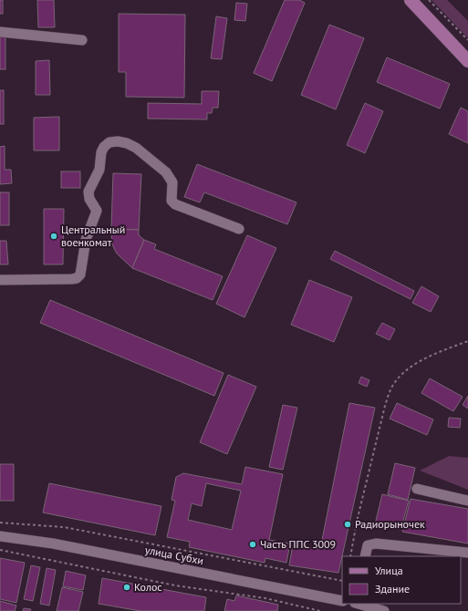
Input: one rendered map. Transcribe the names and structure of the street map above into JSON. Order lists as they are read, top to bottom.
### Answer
{
  "streets": {
    "street": ["улица Субхи"]
  },
  "places": [
    "Центральный военкомат",
    "Радиорыночек",
    "Часть ППС 3009",
    "Колос"
  ],
  "legend": ["Улица", "Здание"]
}
